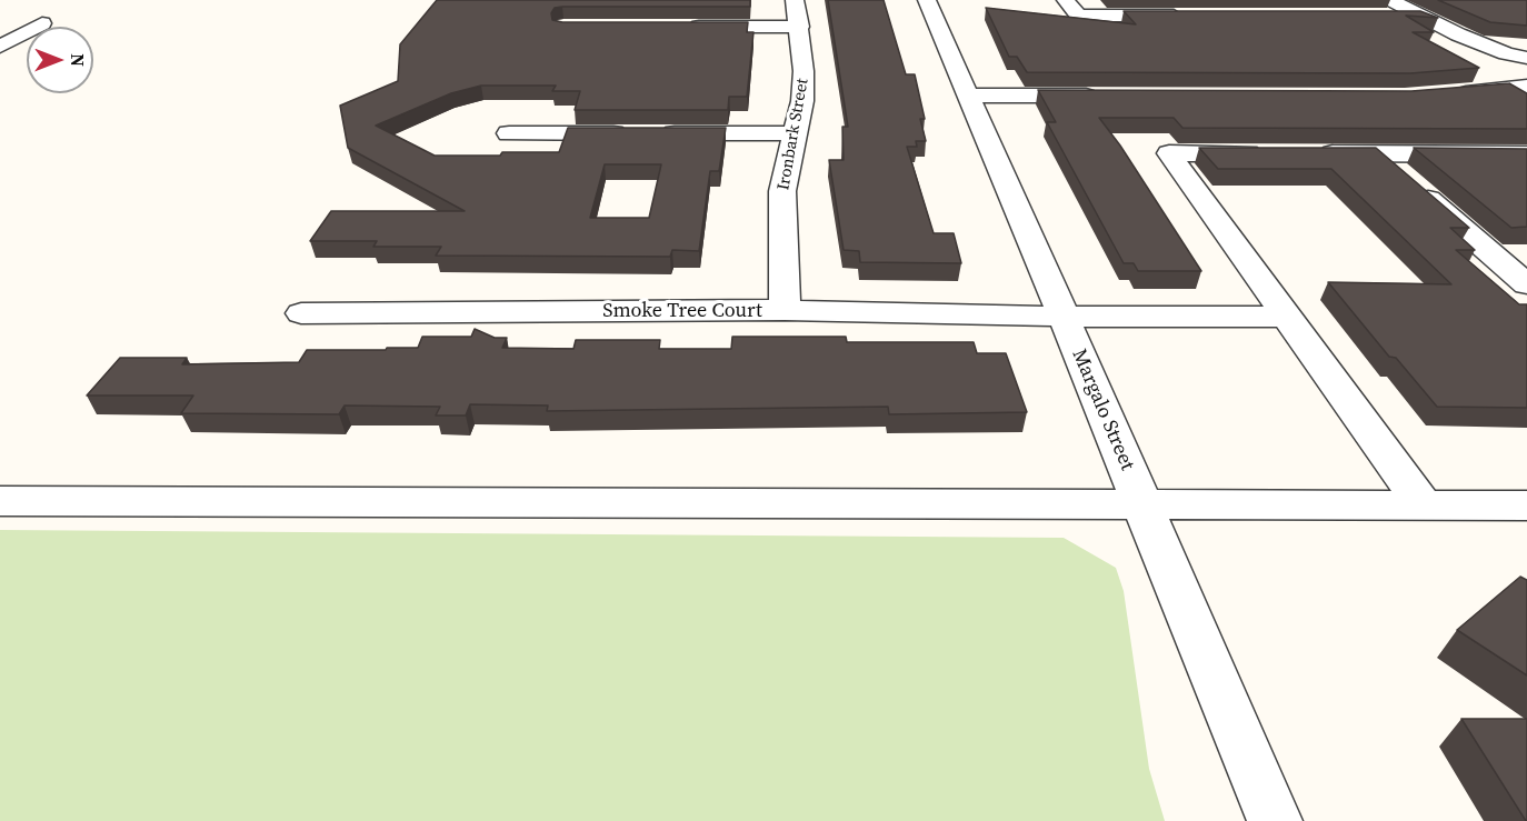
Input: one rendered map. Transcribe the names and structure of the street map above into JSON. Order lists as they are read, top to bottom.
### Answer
{
  "streets": {
    "street": ["Ironbark Street", "Smoke Tree Court", "Margalo Street"]
  },
  "crossings": [
    ["Ironbark Street", "Smoke Tree Court"],
    ["Smoke Tree Court", "Margalo Street"]
  ],
  "north": "right"
}
